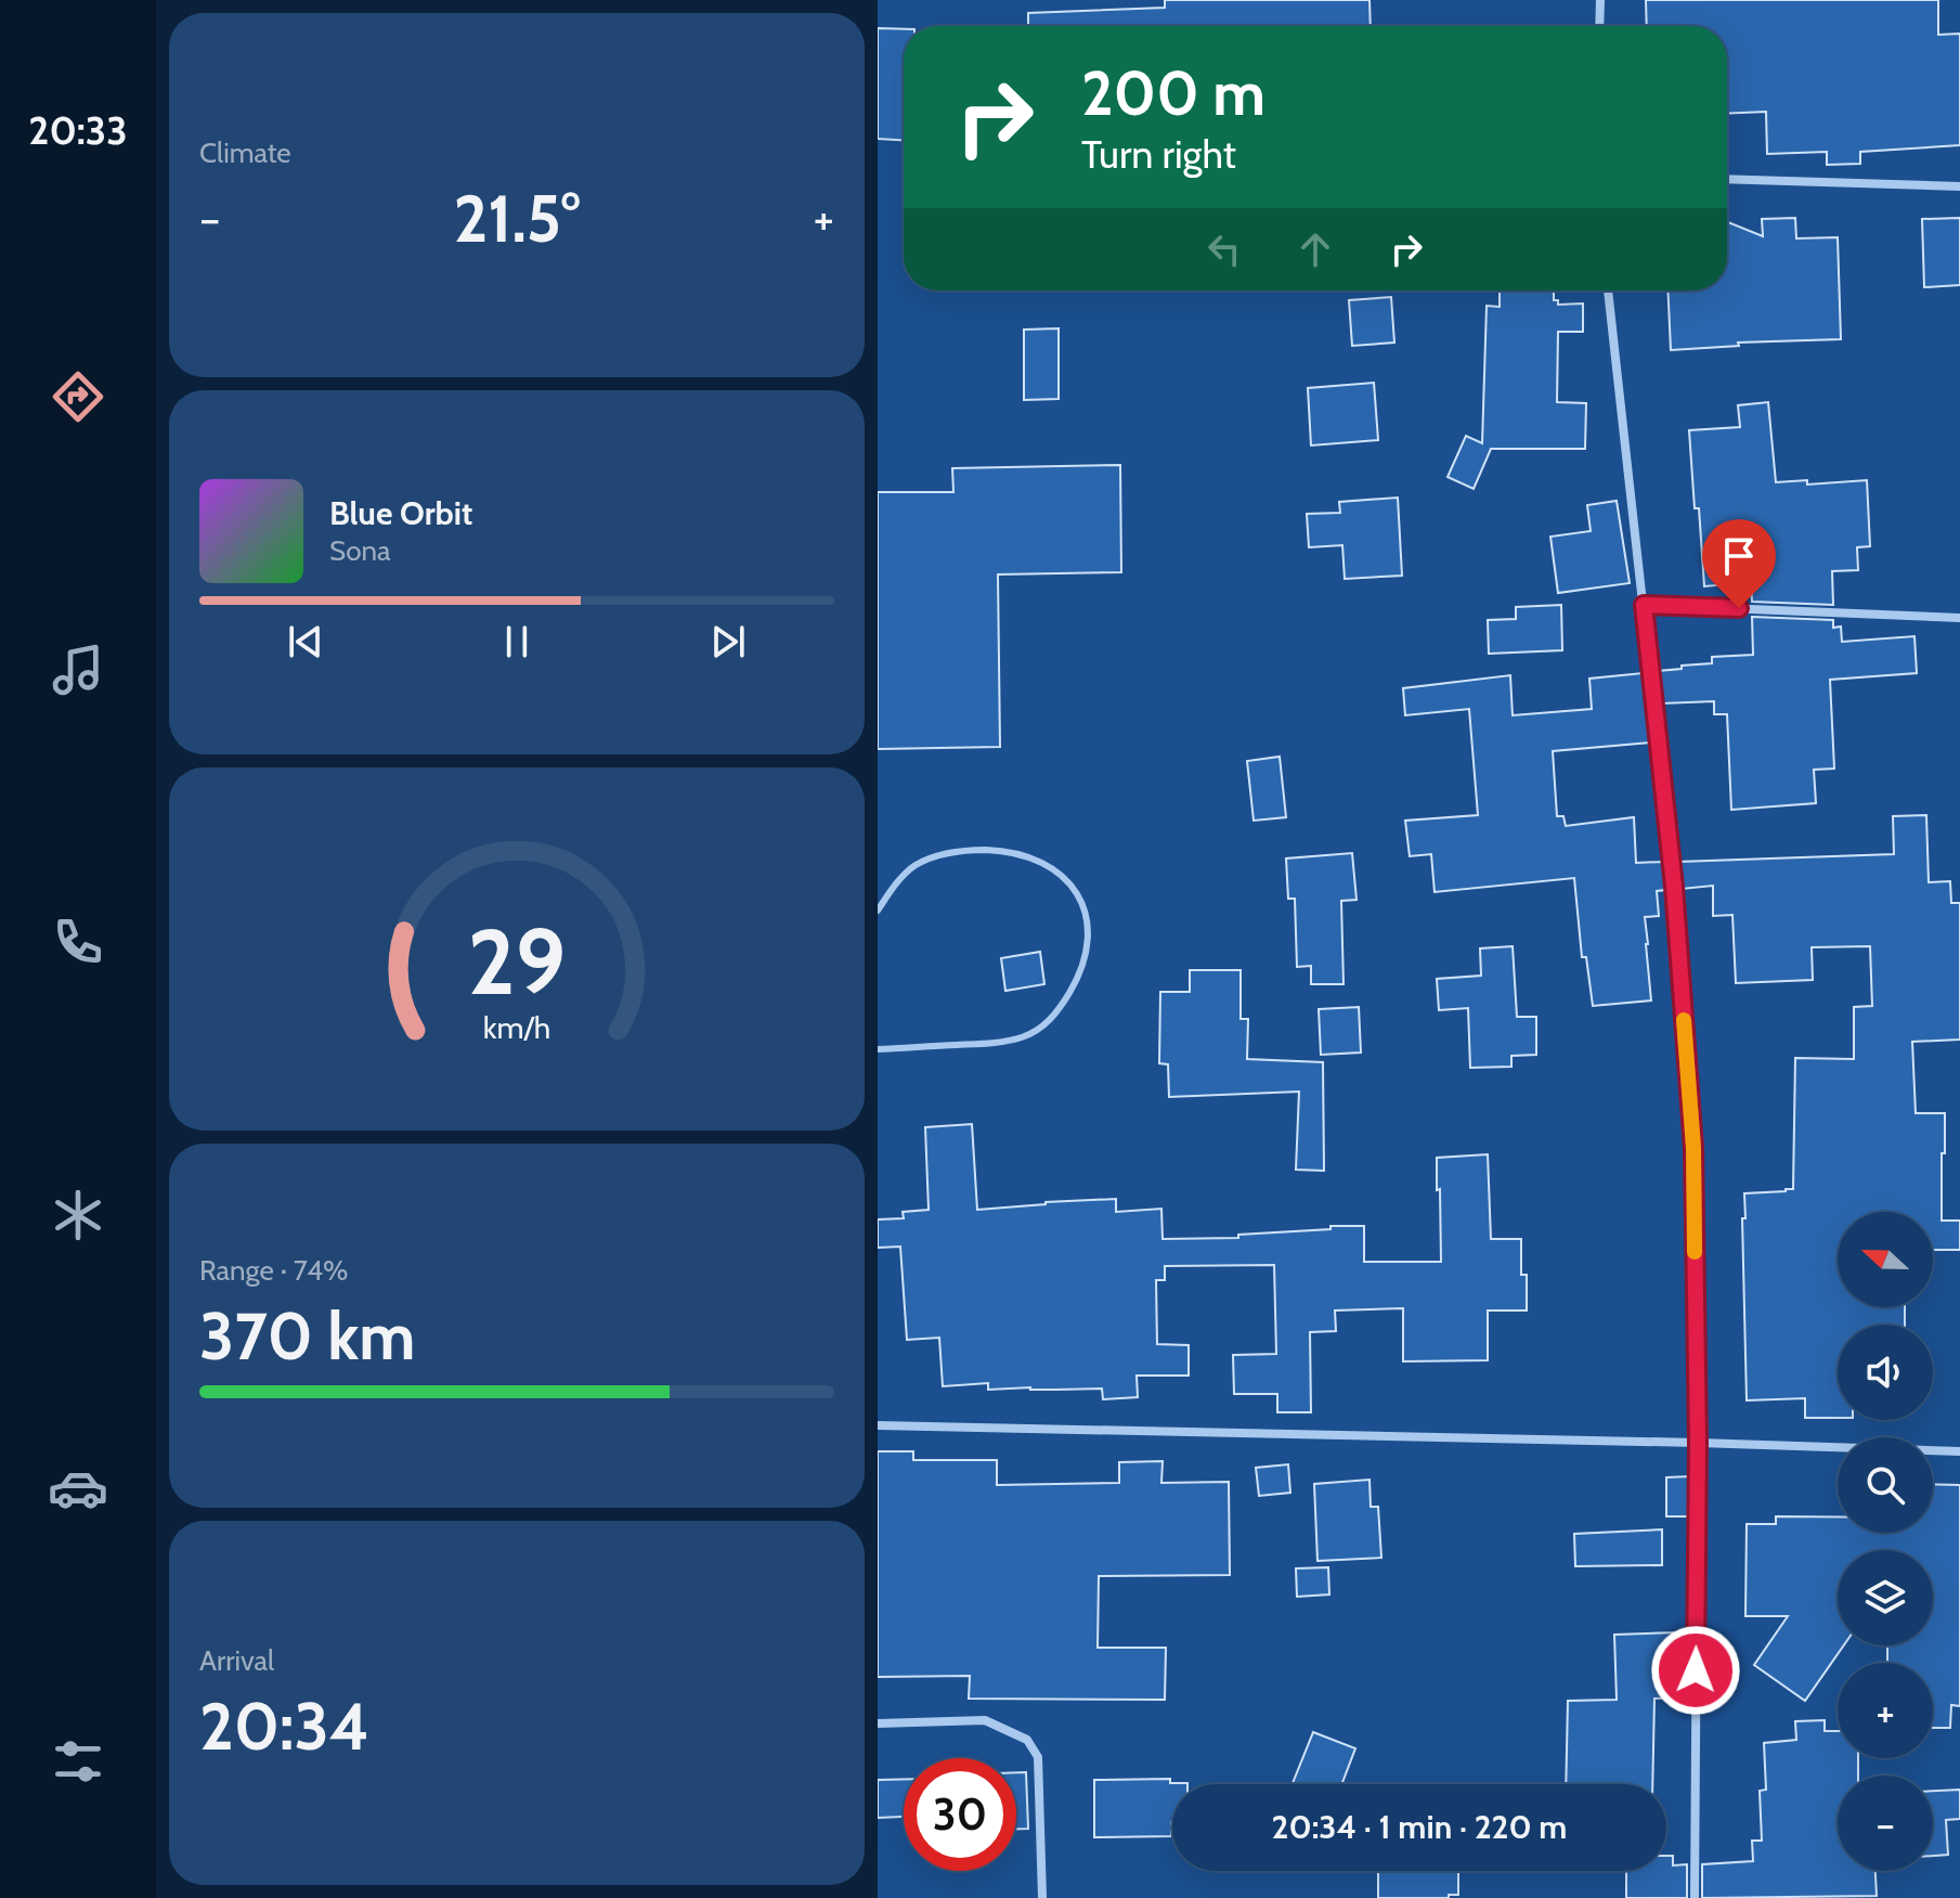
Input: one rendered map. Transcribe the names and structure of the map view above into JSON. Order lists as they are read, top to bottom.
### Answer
{
  "north": "left",
  "page": {
    "tabs": "20:33",
    "tile": [
      "Climate",
      ["Range · 74%", "370 km"],
      ["Arrival", "20:34"]
    ],
    "turn": ["200 m", "Turn right"],
    "heat": ["−", "21.5°", "+"],
    "song": ["Blue Orbit", "Sona"],
    "map_buttons": ["+", "−"],
    "limit": "30",
    "trip": "20:34 · 1 min · 220 m",
    "gauge": ["29", "km/h"]
  }
}
